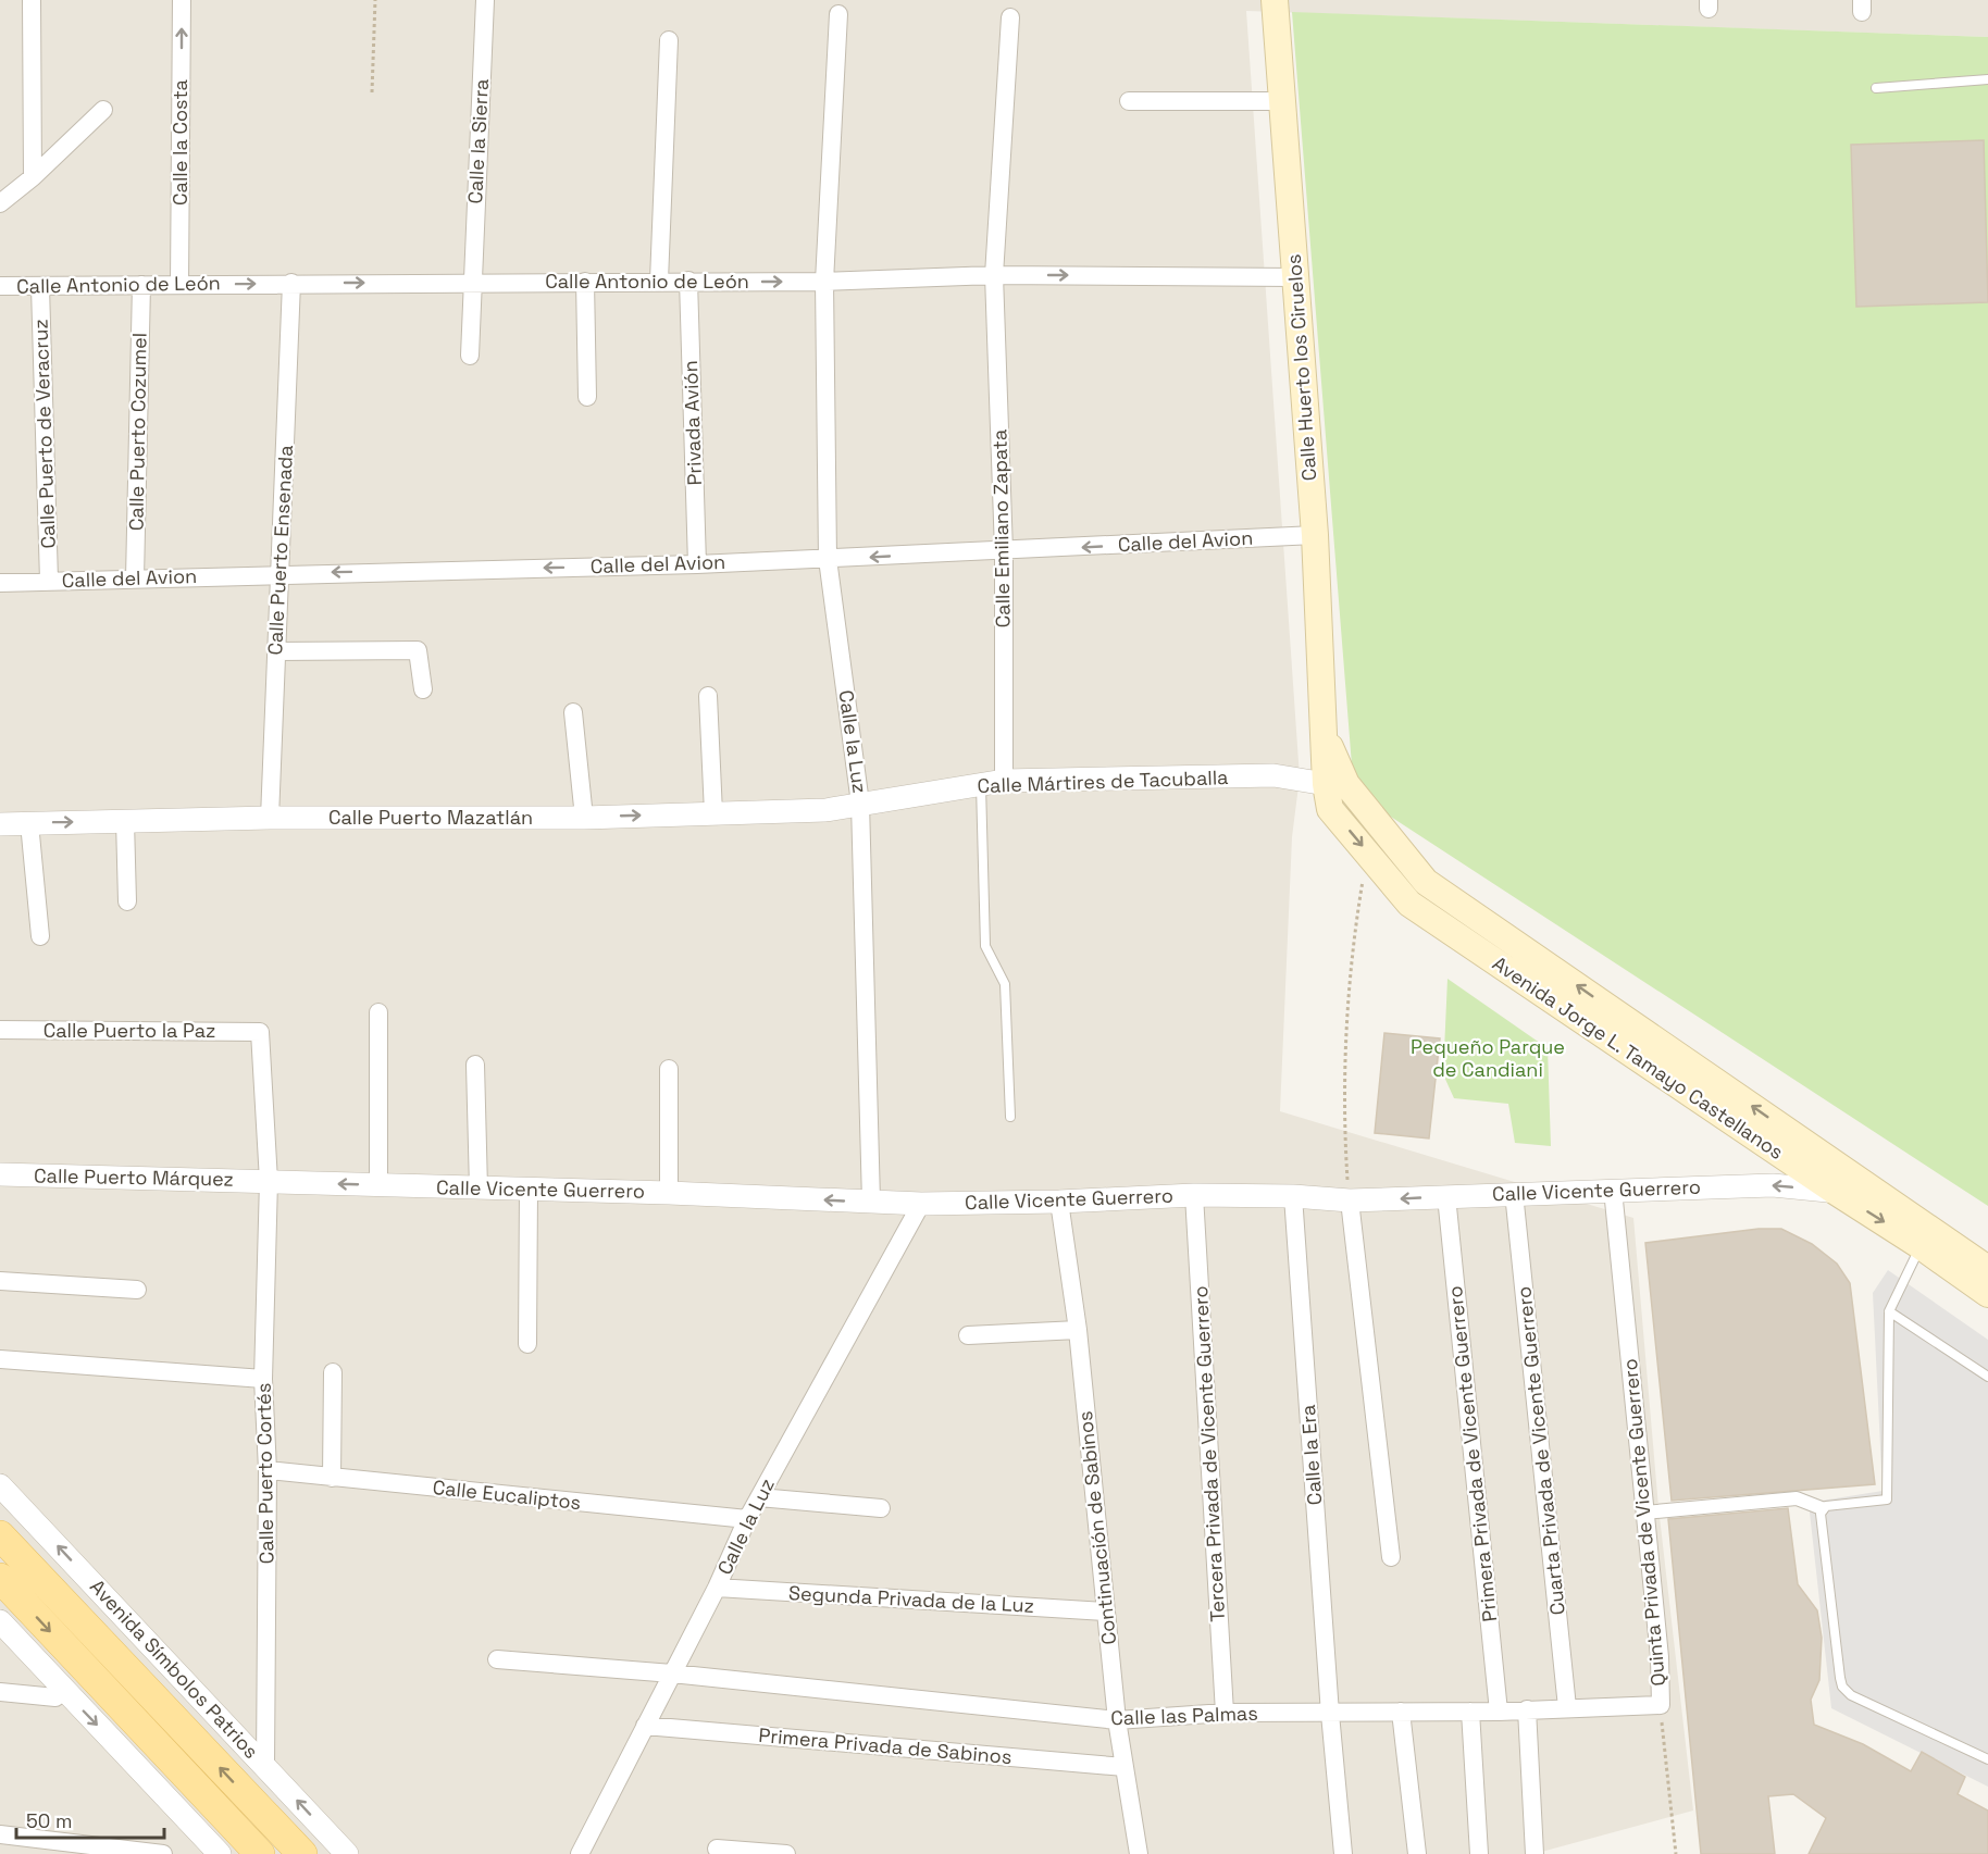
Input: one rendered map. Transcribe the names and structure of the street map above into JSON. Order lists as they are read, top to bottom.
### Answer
{
  "streets": {
    "main road": ["Calle Huerto los Ciruelos", "Avenida Jorge L. Tamayo Castellanos", "Avenida Símbolos Patrios"],
    "street": [
      "Calle la Sierra",
      "Calle la Costa",
      "Calle Antonio de León",
      "Privada Avión",
      "Calle Puerto Cozumel",
      "Calle Puerto de Veracruz",
      "Calle Emiliano Zapata",
      "Calle del Avion",
      "Calle Puerto Ensenada",
      "Calle la Luz",
      "Calle Mártires de Tacuballa",
      "Calle Puerto Mazatlán",
      "Calle Puerto la Paz",
      "Calle Puerto Márquez",
      "Calle Vicente Guerrero",
      "Cuarta Privada de Vicente Guerrero",
      "Tercera Privada de Vicente Guerrero",
      "Primera Privada de Vicente Guerrero",
      "Calle la Era",
      "Calle Puerto Cortés",
      "Calle Eucaliptos",
      "Quinta Privada de Vicente Guerrero",
      "Continuación de Sabinos",
      "Segunda Privada de la Luz",
      "Calle las Palmas",
      "Primera Privada de Sabinos"
    ]
  },
  "crossings": [
    ["Calle la Sierra", "Calle Antonio de León"],
    ["Calle la Costa", "Calle Antonio de León"],
    ["Calle Antonio de León", "Calle Huerto los Ciruelos"],
    ["Calle Antonio de León", "Privada Avión"],
    ["Calle Antonio de León", "Calle Puerto Cozumel"],
    ["Calle Antonio de León", "Calle Puerto de Veracruz"],
    ["Calle Antonio de León", "Calle Emiliano Zapata"],
    ["Calle Antonio de León", "Calle Puerto Ensenada"],
    ["Calle Antonio de León", "Calle la Luz"],
    ["Calle Huerto los Ciruelos", "Calle del Avion"],
    ["Calle Huerto los Ciruelos", "Calle Mártires de Tacuballa"],
    ["Calle Huerto los Ciruelos", "Avenida Jorge L. Tamayo Castellanos"],
    ["Privada Avión", "Calle del Avion"],
    ["Calle Puerto Cozumel", "Calle del Avion"],
    ["Calle Puerto de Veracruz", "Calle del Avion"],
    ["Calle Emiliano Zapata", "Calle del Avion"],
    ["Calle Emiliano Zapata", "Calle Mártires de Tacuballa"],
    ["Calle del Avion", "Calle Puerto Ensenada"],
    ["Calle del Avion", "Calle la Luz"],
    ["Calle Puerto Ensenada", "Calle Puerto Mazatlán"],
    ["Calle la Luz", "Calle Mártires de Tacuballa"],
    ["Calle la Luz", "Calle Puerto Mazatlán"],
    ["Calle la Luz", "Calle Vicente Guerrero"],
    ["Calle la Luz", "Calle Eucaliptos"],
    ["Calle la Luz", "Segunda Privada de la Luz"],
    ["Calle la Luz", "Calle las Palmas"],
    ["Calle la Luz", "Primera Privada de Sabinos"],
    ["Calle Mártires de Tacuballa", "Calle Puerto Mazatlán"],
    ["Calle Mártires de Tacuballa", "Avenida Jorge L. Tamayo Castellanos"],
    ["Calle Puerto la Paz", "Calle Puerto Cortés"],
    ["Avenida Jorge L. Tamayo Castellanos", "Calle Vicente Guerrero"],
    ["Calle Puerto Márquez", "Calle Vicente Guerrero"],
    ["Calle Puerto Márquez", "Calle Puerto Cortés"],
    ["Calle Vicente Guerrero", "Cuarta Privada de Vicente Guerrero"],
    ["Calle Vicente Guerrero", "Tercera Privada de Vicente Guerrero"],
    ["Calle Vicente Guerrero", "Primera Privada de Vicente Guerrero"],
    ["Calle Vicente Guerrero", "Calle la Era"],
    ["Calle Vicente Guerrero", "Calle Puerto Cortés"],
    ["Calle Vicente Guerrero", "Quinta Privada de Vicente Guerrero"],
    ["Calle Vicente Guerrero", "Continuación de Sabinos"],
    ["Cuarta Privada de Vicente Guerrero", "Calle las Palmas"],
    ["Tercera Privada de Vicente Guerrero", "Calle las Palmas"],
    ["Primera Privada de Vicente Guerrero", "Calle las Palmas"],
    ["Calle la Era", "Calle las Palmas"],
    ["Calle Puerto Cortés", "Calle Eucaliptos"],
    ["Calle Puerto Cortés", "Avenida Símbolos Patrios"],
    ["Quinta Privada de Vicente Guerrero", "Calle las Palmas"],
    ["Continuación de Sabinos", "Segunda Privada de la Luz"],
    ["Continuación de Sabinos", "Calle las Palmas"],
    ["Continuación de Sabinos", "Primera Privada de Sabinos"]
  ],
  "one_way": ["Calle Antonio de León", "Calle del Avion", "Calle Vicente Guerrero"],
  "parks": ["Pequeño Parque de Candiani"],
  "scale_bar": "50 m"
}
